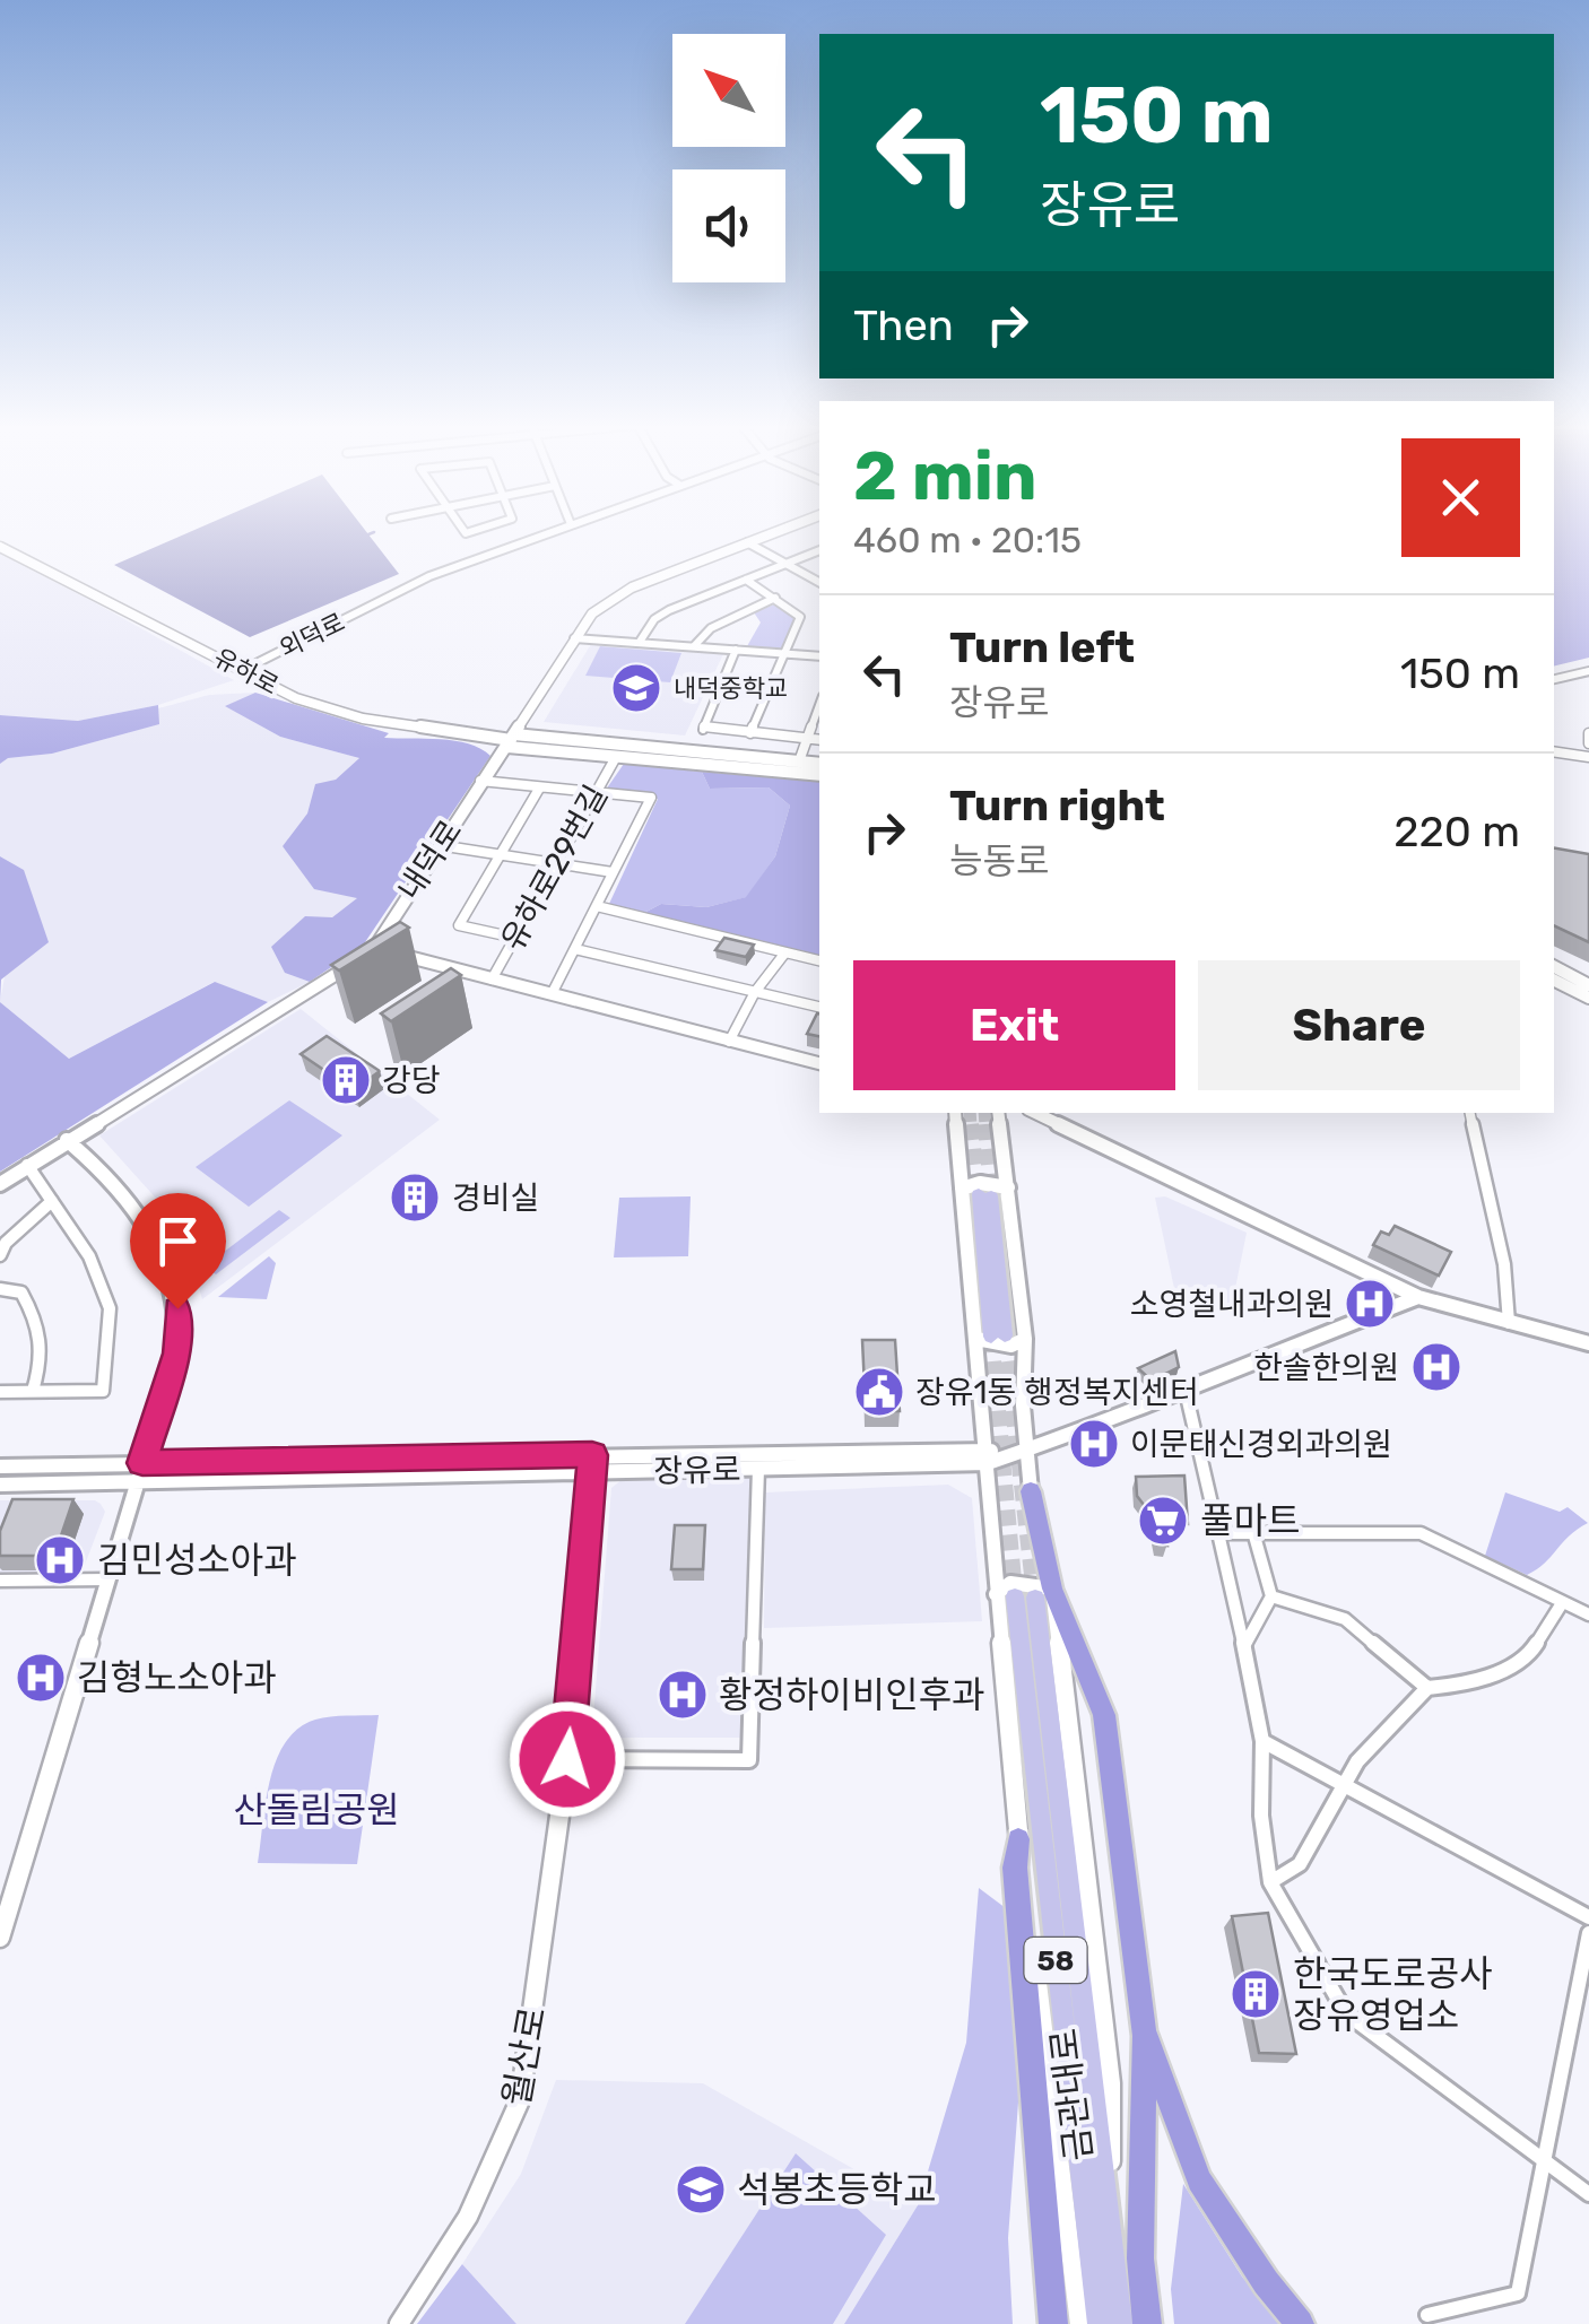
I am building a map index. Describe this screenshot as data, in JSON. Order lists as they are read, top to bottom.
{
  "streets": {
    "main road": ["58", "금관대로"],
    "street": [
      "외덕로",
      "유하로",
      "내덕로",
      "유하로29번길",
      "장유로",
      "월산로"
    ]
  },
  "crossings": [
    ["외덕로", "유하로"],
    ["유하로", "내덕로"],
    ["유하로", "유하로29번길"],
    ["장유로", "월산로"]
  ],
  "parks": ["산돌림공원"],
  "places": {
    "school or university": ["내덕중학교", "석봉초등학교"],
    "building": ["강당", "경비실", "한국도로공사 장유영업소"],
    "hospital": [
      "소영철내과의원",
      "한솔한의원",
      "이문태신경외과의원",
      "김민성소아과",
      "김형노소아과",
      "황정하이비인후과"
    ],
    "public building": ["장유1동 행정복지센터"],
    "supermarket": ["풀마트"]
  },
  "north": "top left",
  "page": {
    "turn": ["150 m", "장유로"],
    "then": "Then",
    "heading": ["2 min", "460 m · 20:15"],
    "list": [
      {
        "name": "Turn left",
        "note": "장유로",
        "value": "150 m"
      },
      {
        "name": "Turn right",
        "note": "능동로",
        "value": "220 m"
      }
    ],
    "buttons": ["Exit", "Share"]
  }
}
